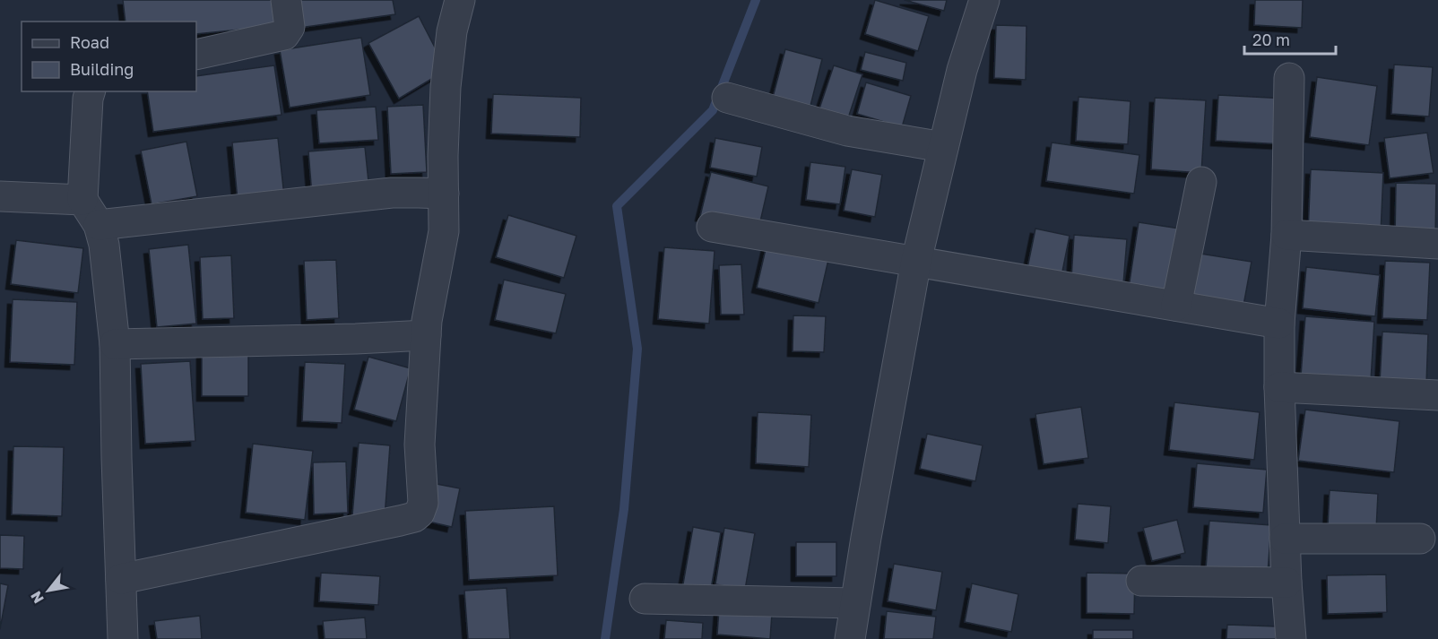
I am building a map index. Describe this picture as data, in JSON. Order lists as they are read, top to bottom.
{
  "legend": ["Road", "Building"],
  "scale_bar": "20 m",
  "north": "bottom left"
}
